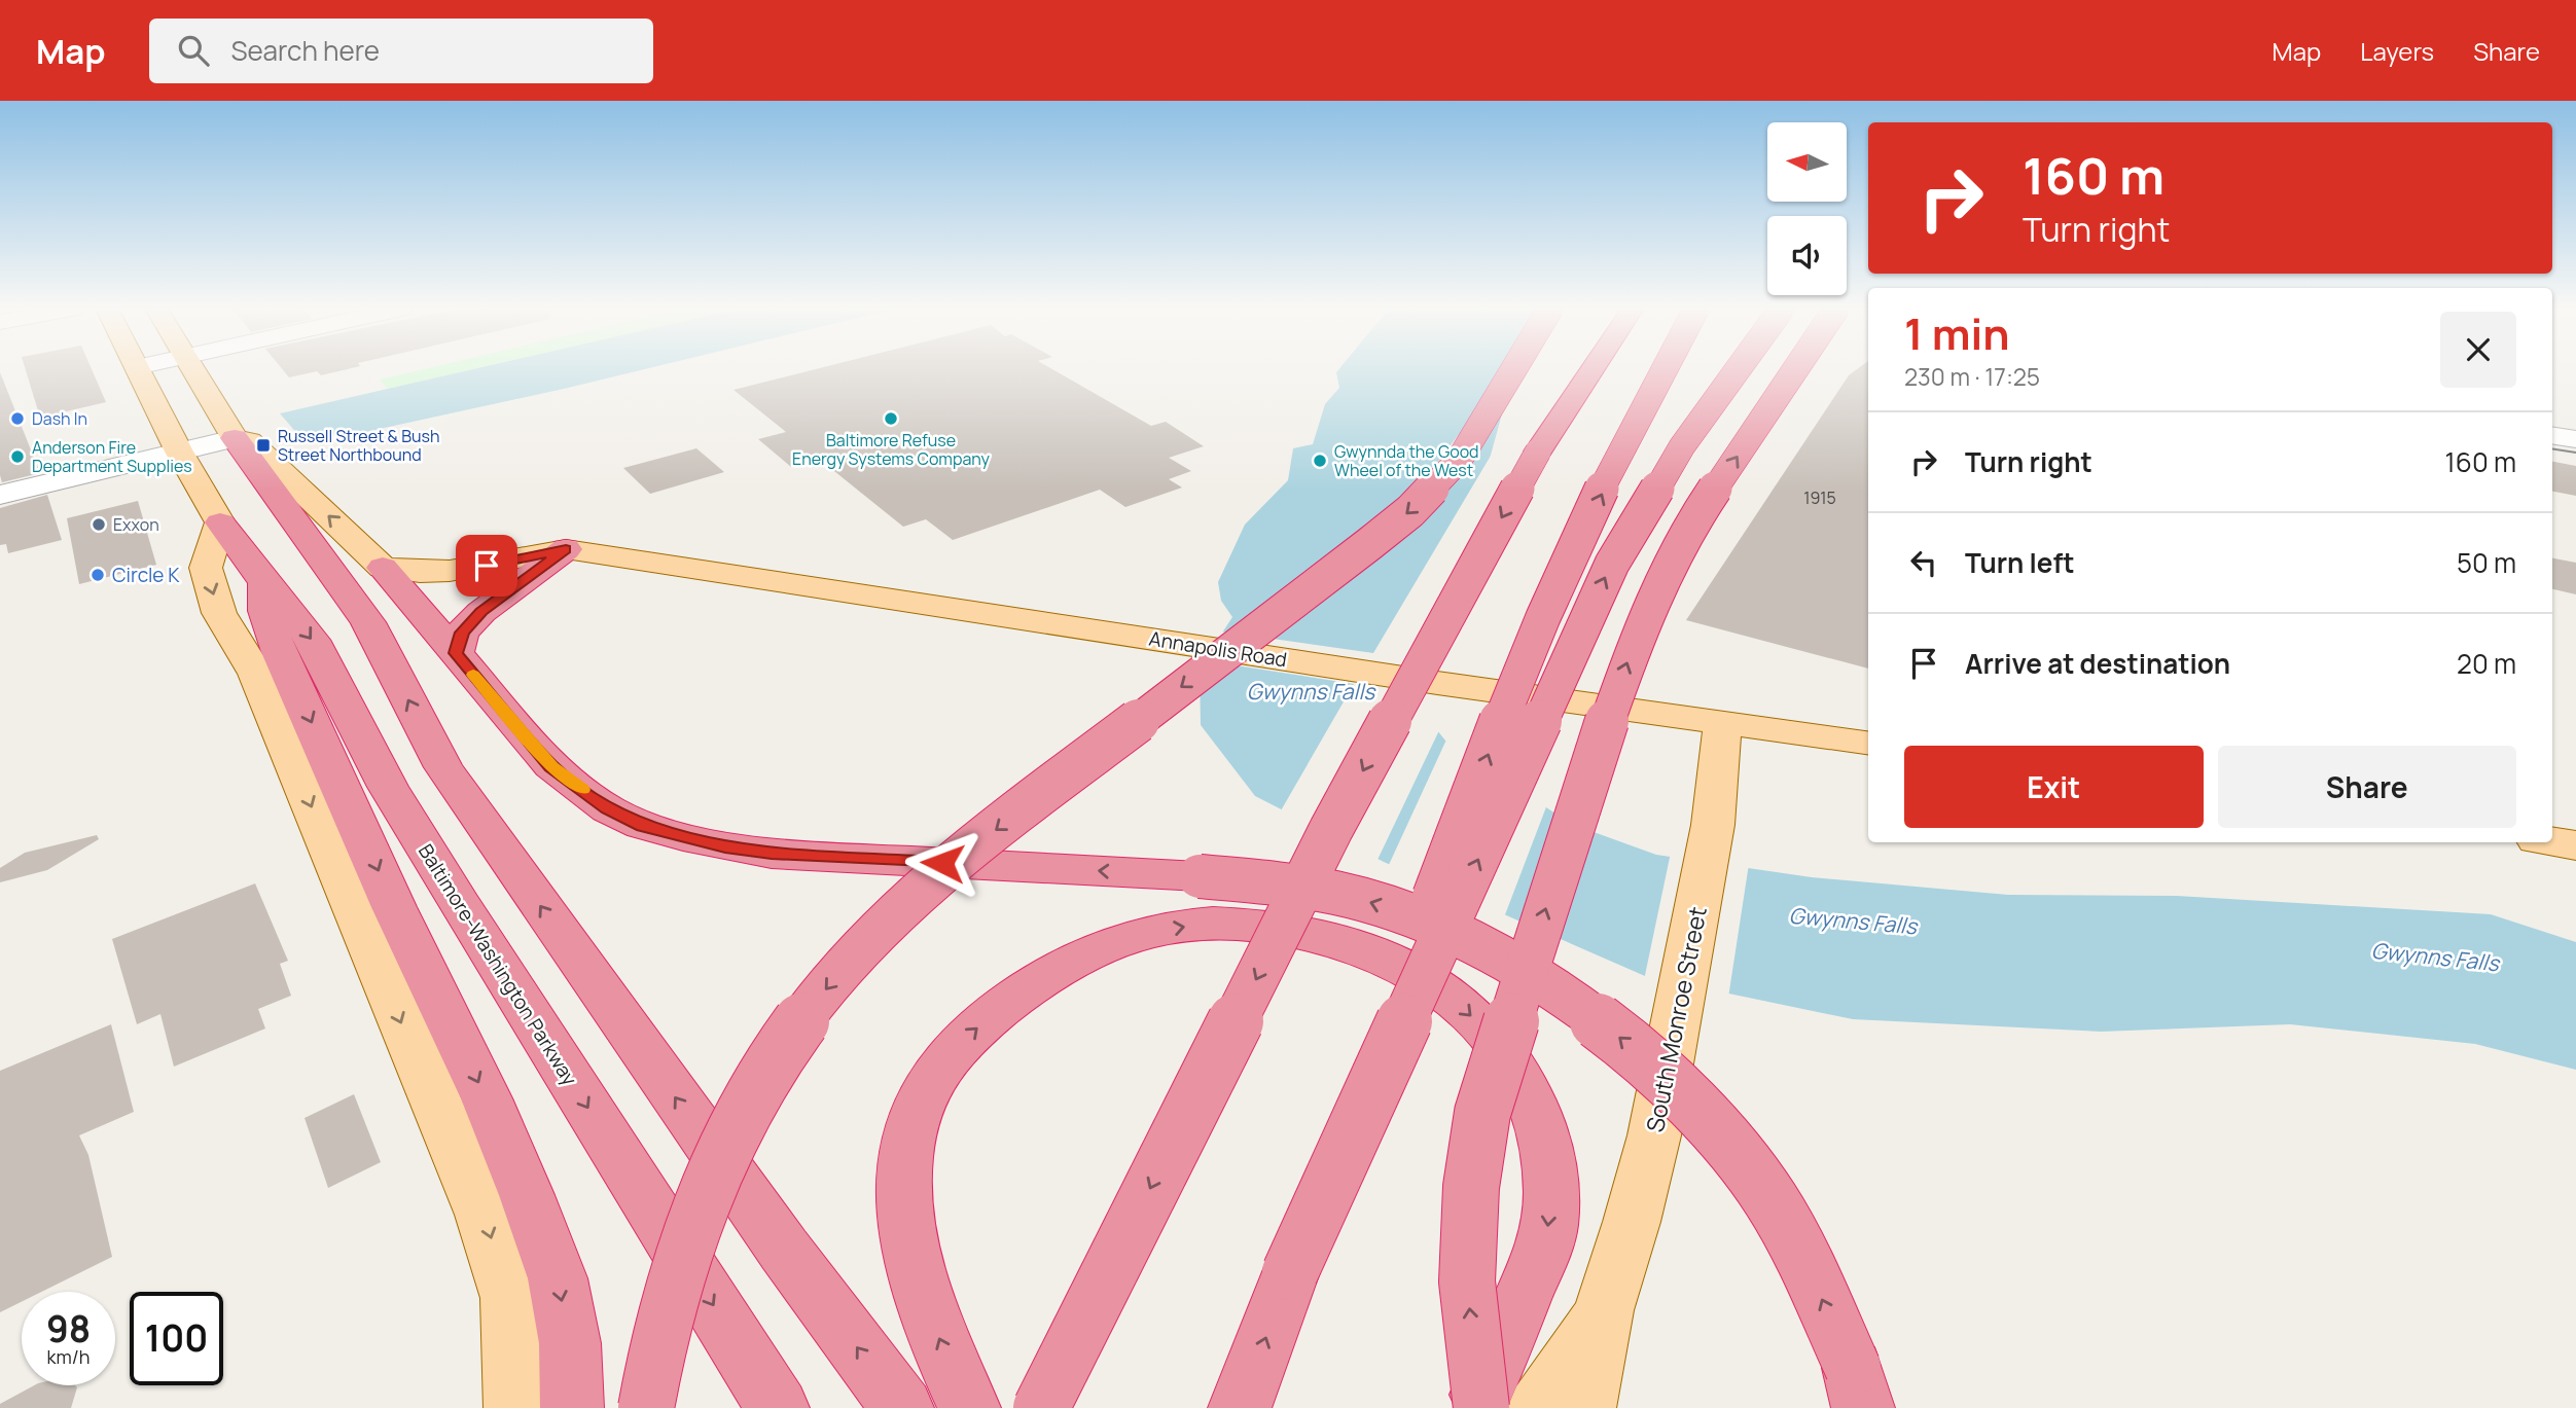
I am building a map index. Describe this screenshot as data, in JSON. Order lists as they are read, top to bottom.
{
  "streets": {
    "highway": ["Baltimore-Washington Parkway"],
    "main road": ["Annapolis Road", "South Monroe Street"]
  },
  "crossings": [
    ["Annapolis Road", "South Monroe Street"]
  ],
  "water": ["Gwynns Falls"],
  "places": {
    "other": [
      "Dash In",
      "Baltimore Refuse Energy Systems Company",
      "Anderson Fire Department Supplies",
      "Gwynnda the Good Wheel of the West",
      "Exxon",
      "Circle K"
    ],
    "transit": ["Russell Street & Bush Street Northbound"]
  },
  "house_numbers": ["1915"],
  "north": "left",
  "page": {
    "header": "Map",
    "search": "Search here",
    "nav": ["Map", "Layers", "Share"],
    "turn": ["160 m", "Turn right"],
    "heading": ["1 min", "230 m · 17:25"],
    "list": [
      {
        "name": "Turn right",
        "value": "160 m"
      },
      {
        "name": "Turn left",
        "value": "50 m"
      },
      {
        "name": "Arrive at destination",
        "value": "20 m"
      }
    ],
    "buttons": ["Exit", "Share"],
    "speed": "98 km/h",
    "limit": "100"
  }
}
